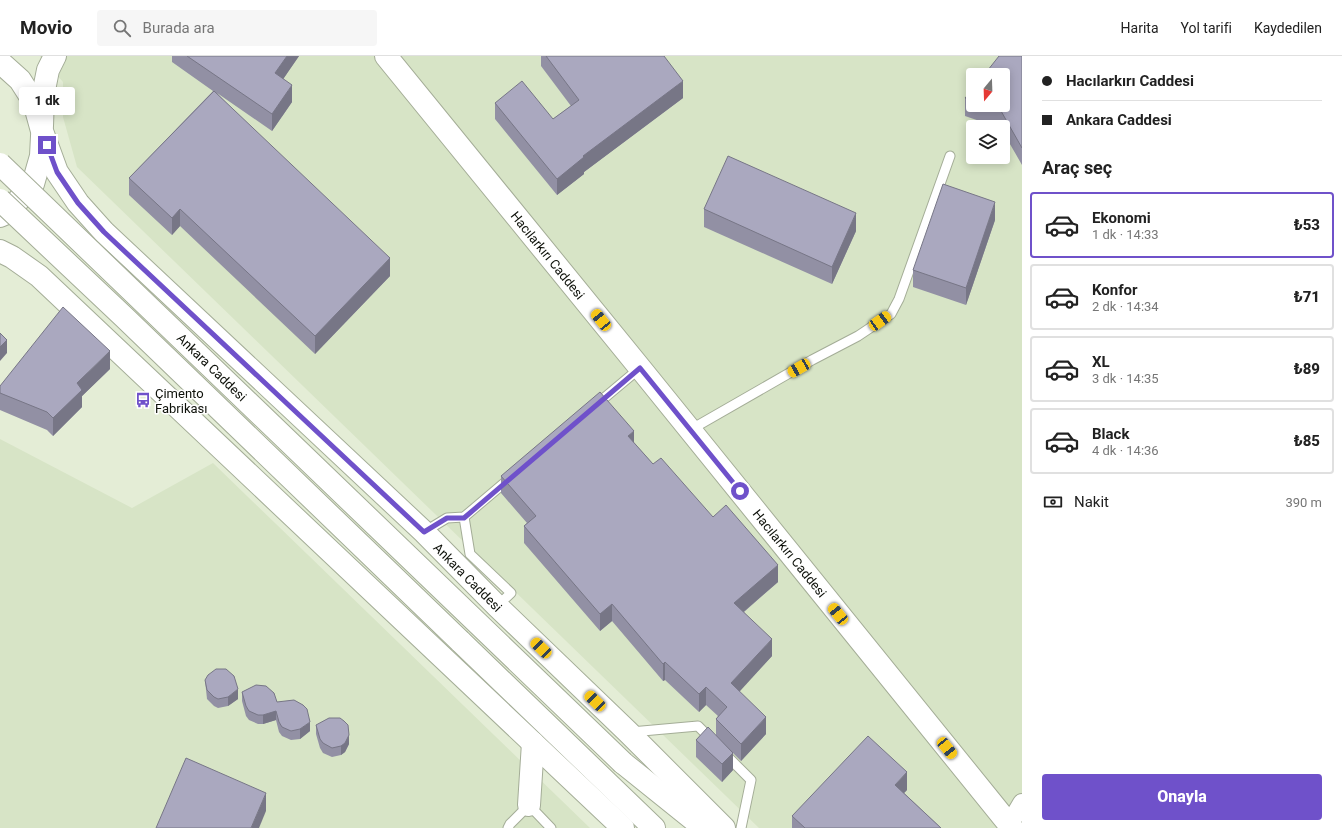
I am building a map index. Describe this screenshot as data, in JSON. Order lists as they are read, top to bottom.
{
  "streets": {
    "main road": ["Hacılarkırı Caddesi", "Ankara Caddesi"]
  },
  "places": {
    "bus stop": ["Çimento Fabrikası"]
  },
  "north": "bottom",
  "page": {
    "header": "Movio",
    "search": "Burada ara",
    "nav": ["Harita", "Yol tarifi", "Kaydedilen"],
    "banner": ["Hacılarkırı Caddesi", "Ankara Caddesi"],
    "bubble": "1 dk",
    "heading": "Araç seç",
    "list": [
      {
        "name": "Ekonomi",
        "note": "1 dk · 14:33",
        "value": "₺53"
      },
      {
        "name": "Konfor",
        "note": "2 dk · 14:34",
        "value": "₺71"
      },
      {
        "name": "XL",
        "note": "3 dk · 14:35",
        "value": "₺89"
      },
      {
        "name": "Black",
        "note": "4 dk · 14:36",
        "value": "₺85"
      }
    ],
    "pay": ["Nakit", "390 m"],
    "buttons": "Onayla"
  }
}
